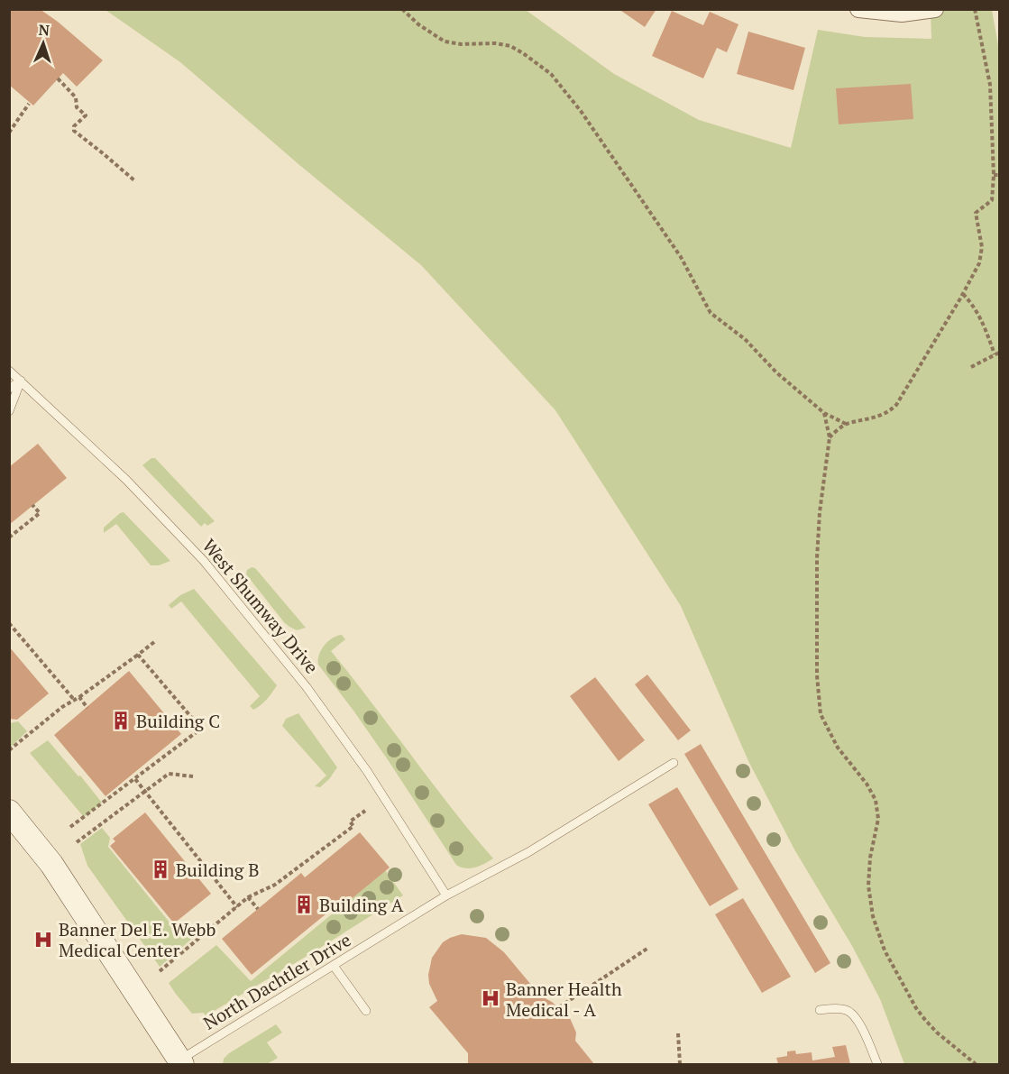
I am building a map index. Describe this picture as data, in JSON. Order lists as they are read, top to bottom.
{
  "streets": {
    "lane": ["West Shumway Drive", "North Dachtler Drive"]
  },
  "crossings": [
    ["West Shumway Drive", "North Dachtler Drive"]
  ],
  "places": {
    "building": ["Building C", "Building B", "Building A"],
    "hospital": ["Banner Del E. Webb Medical Center", "Banner Health Medical - A"]
  },
  "north": "top"
}
